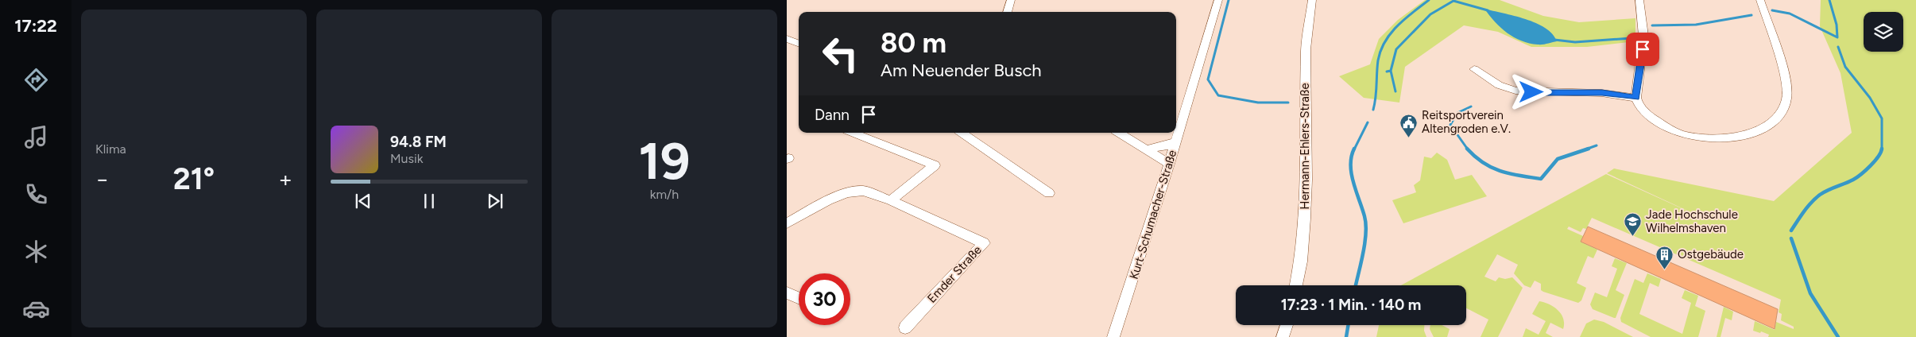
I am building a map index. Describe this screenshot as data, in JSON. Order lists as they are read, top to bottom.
{
  "streets": {
    "street": ["Hermann-Ehlers-Straße", "Kurt-Schumacher-Straße", "Emder Straße"]
  },
  "places": {
    "public building": ["Reitsportverein Altengroden e.V."],
    "school or university": ["Jade Hochschule Wilhelmshaven"],
    "building": ["Ostgebäude"]
  },
  "page": {
    "tabs": "17:22",
    "tile": [
      "Klima",
      ["19", "km/h"]
    ],
    "turn": ["80 m", "Am Neuender Busch"],
    "then": "Dann",
    "song": ["94.8 FM", "Musik"],
    "heat": ["−", "21°", "+"],
    "limit": "30",
    "trip": "17:23 · 1 Min. · 140 m"
  }
}
